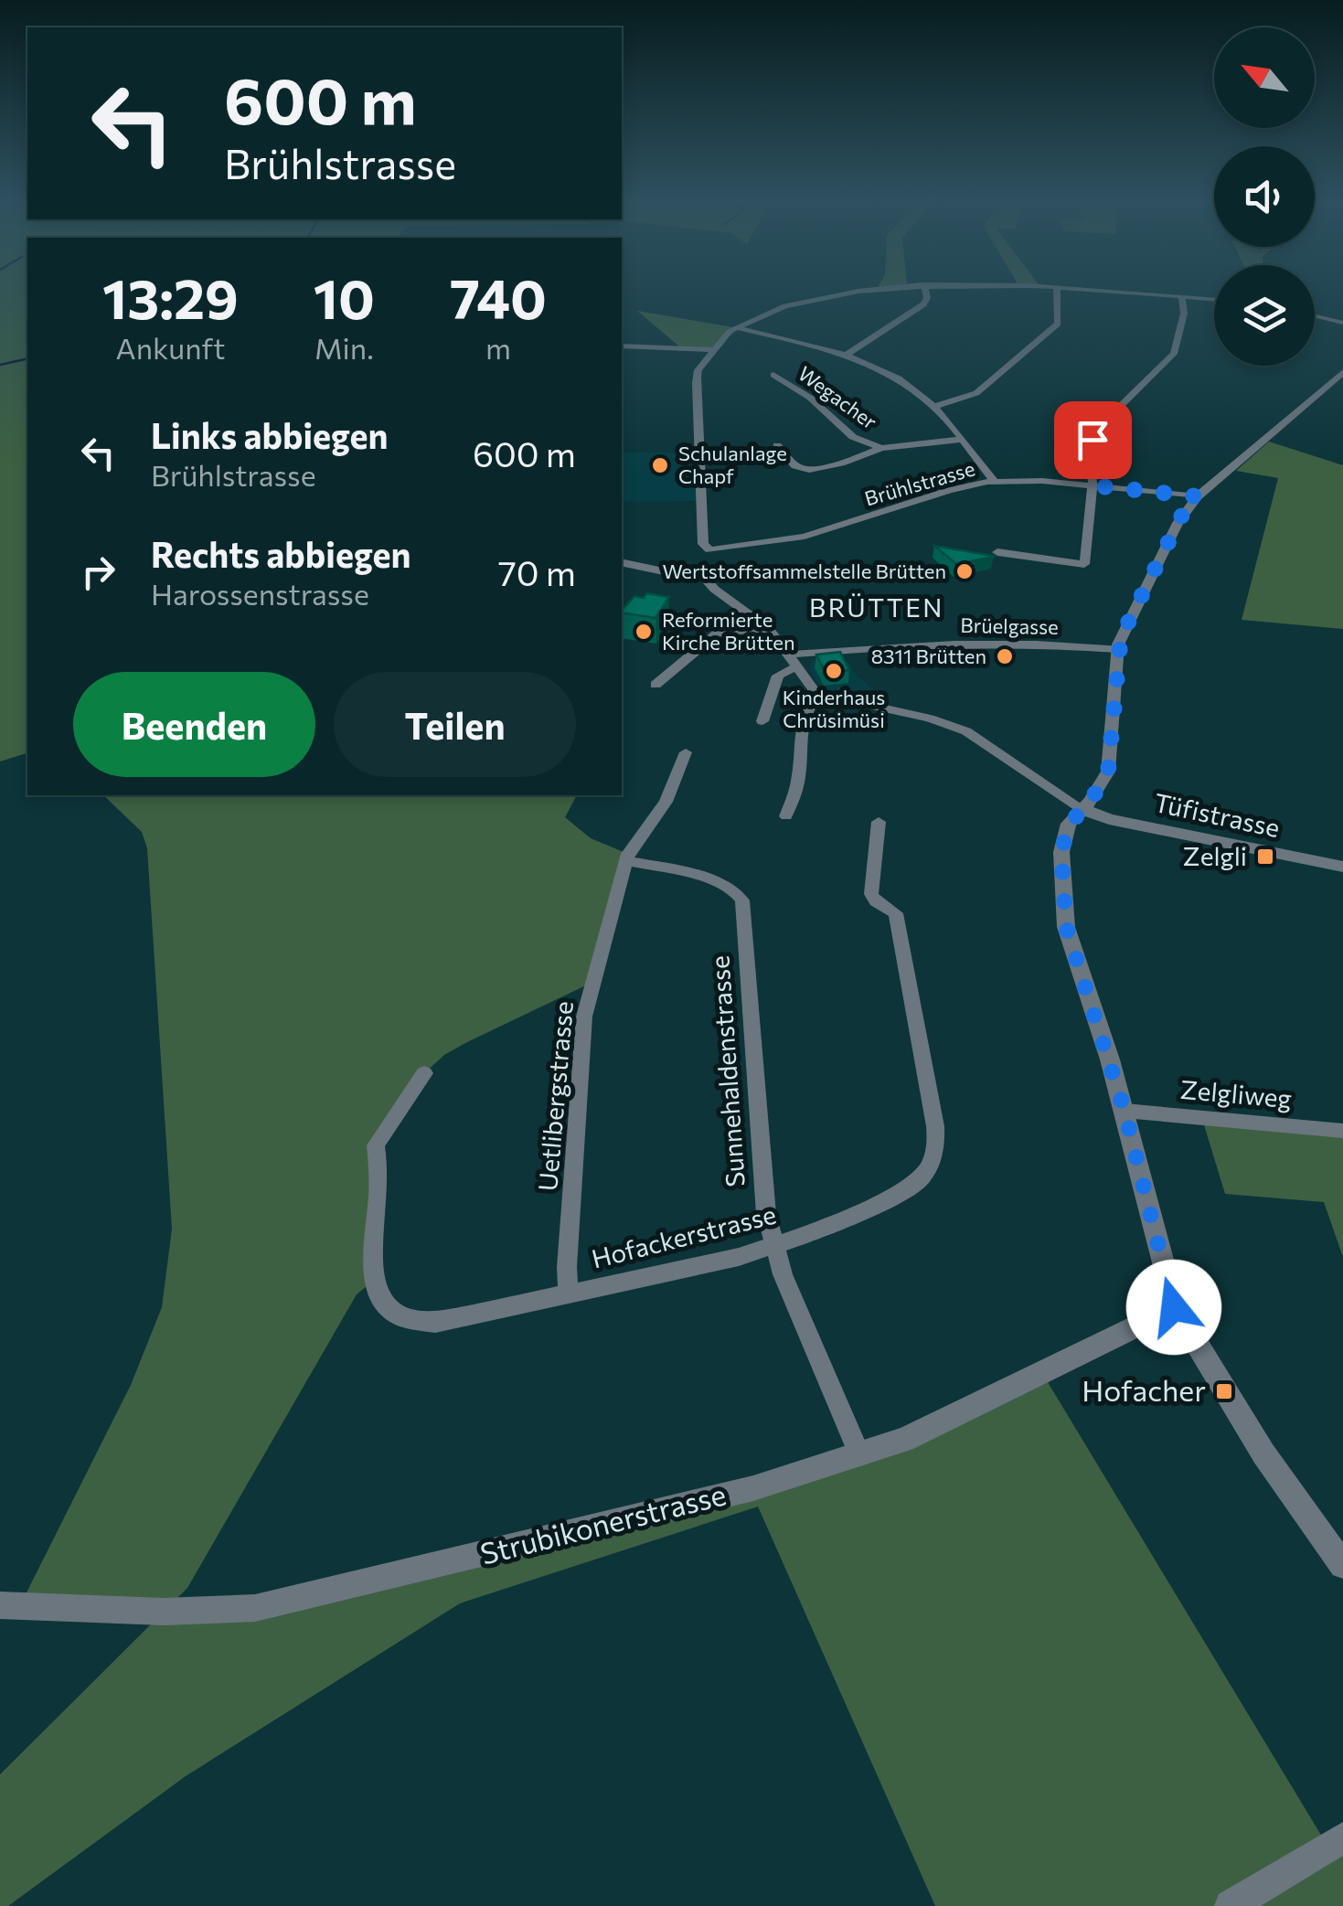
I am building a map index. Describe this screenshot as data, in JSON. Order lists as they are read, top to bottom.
{
  "streets": {
    "street": [
      "Wegacher",
      "Brühlstrasse",
      "Brüelgasse",
      "Tüfistrasse",
      "Sunnehaldenstrasse",
      "Zelgliweg",
      "Uetlibergstrasse",
      "Hofackerstrasse",
      "Strubikonerstrasse"
    ]
  },
  "crossings": [
    ["Sunnehaldenstrasse", "Uetlibergstrasse"],
    ["Sunnehaldenstrasse", "Hofackerstrasse"],
    ["Sunnehaldenstrasse", "Strubikonerstrasse"],
    ["Uetlibergstrasse", "Hofackerstrasse"]
  ],
  "districts": ["BRÜTTEN"],
  "places": {
    "other": [
      "Schulanlage Chapf",
      "Wertstoffsammelstelle Brütten",
      "Reformierte Kirche Brütten",
      "8311 Brütten",
      "Kinderhaus Chrüsimüsi"
    ],
    "transit": ["Zelgli", "Hofacher"]
  },
  "north": "top left",
  "page": {
    "turn": ["600 m", "Brühlstrasse"],
    "eta": [
      "13:29",
      "Ankunft",
      "10",
      "Min.",
      "740",
      "m"
    ],
    "list": [
      {
        "name": "Links abbiegen",
        "note": "Brühlstrasse",
        "value": "600 m"
      },
      {
        "name": "Rechts abbiegen",
        "note": "Harossenstrasse",
        "value": "70 m"
      }
    ],
    "buttons": ["Beenden", "Teilen"]
  }
}
